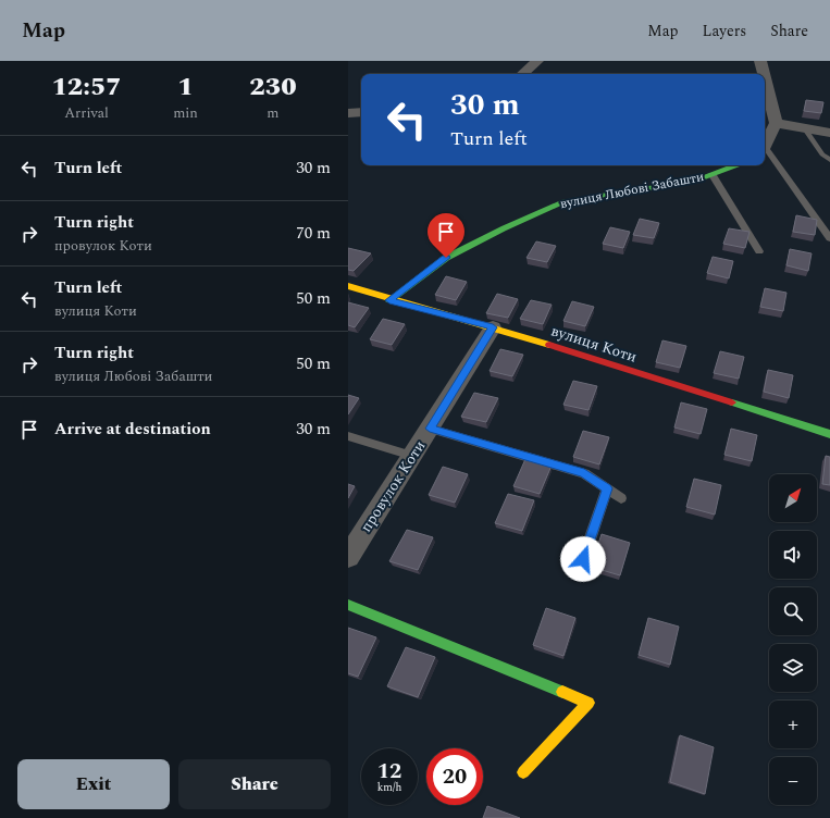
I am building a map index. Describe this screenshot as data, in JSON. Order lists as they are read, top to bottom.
{
  "streets": {
    "street": ["вулиця Любові Забашти", "вулиця Коти", "провулок Коти"]
  },
  "crossings": [
    ["вулиця Любові Забашти", "вулиця Коти"],
    ["вулиця Коти", "провулок Коти"]
  ],
  "north": "top right",
  "page": {
    "header": "Map",
    "nav": ["Map", "Layers", "Share"],
    "eta": [
      "12:57",
      "Arrival",
      "1",
      "min",
      "230",
      "m"
    ],
    "turn": ["30 m", "Turn left"],
    "list": [
      {
        "name": "Turn left",
        "value": "30 m"
      },
      {
        "name": "Turn right",
        "note": "провулок Коти",
        "value": "70 m"
      },
      {
        "name": "Turn left",
        "note": "вулиця Коти",
        "value": "50 m"
      },
      {
        "name": "Turn right",
        "note": "вулиця Любові Забашти",
        "value": "50 m"
      },
      {
        "name": "Arrive at destination",
        "value": "30 m"
      }
    ],
    "map_buttons": ["+", "−"],
    "speed": "12 km/h",
    "limit": "20",
    "buttons": ["Exit", "Share"]
  }
}
